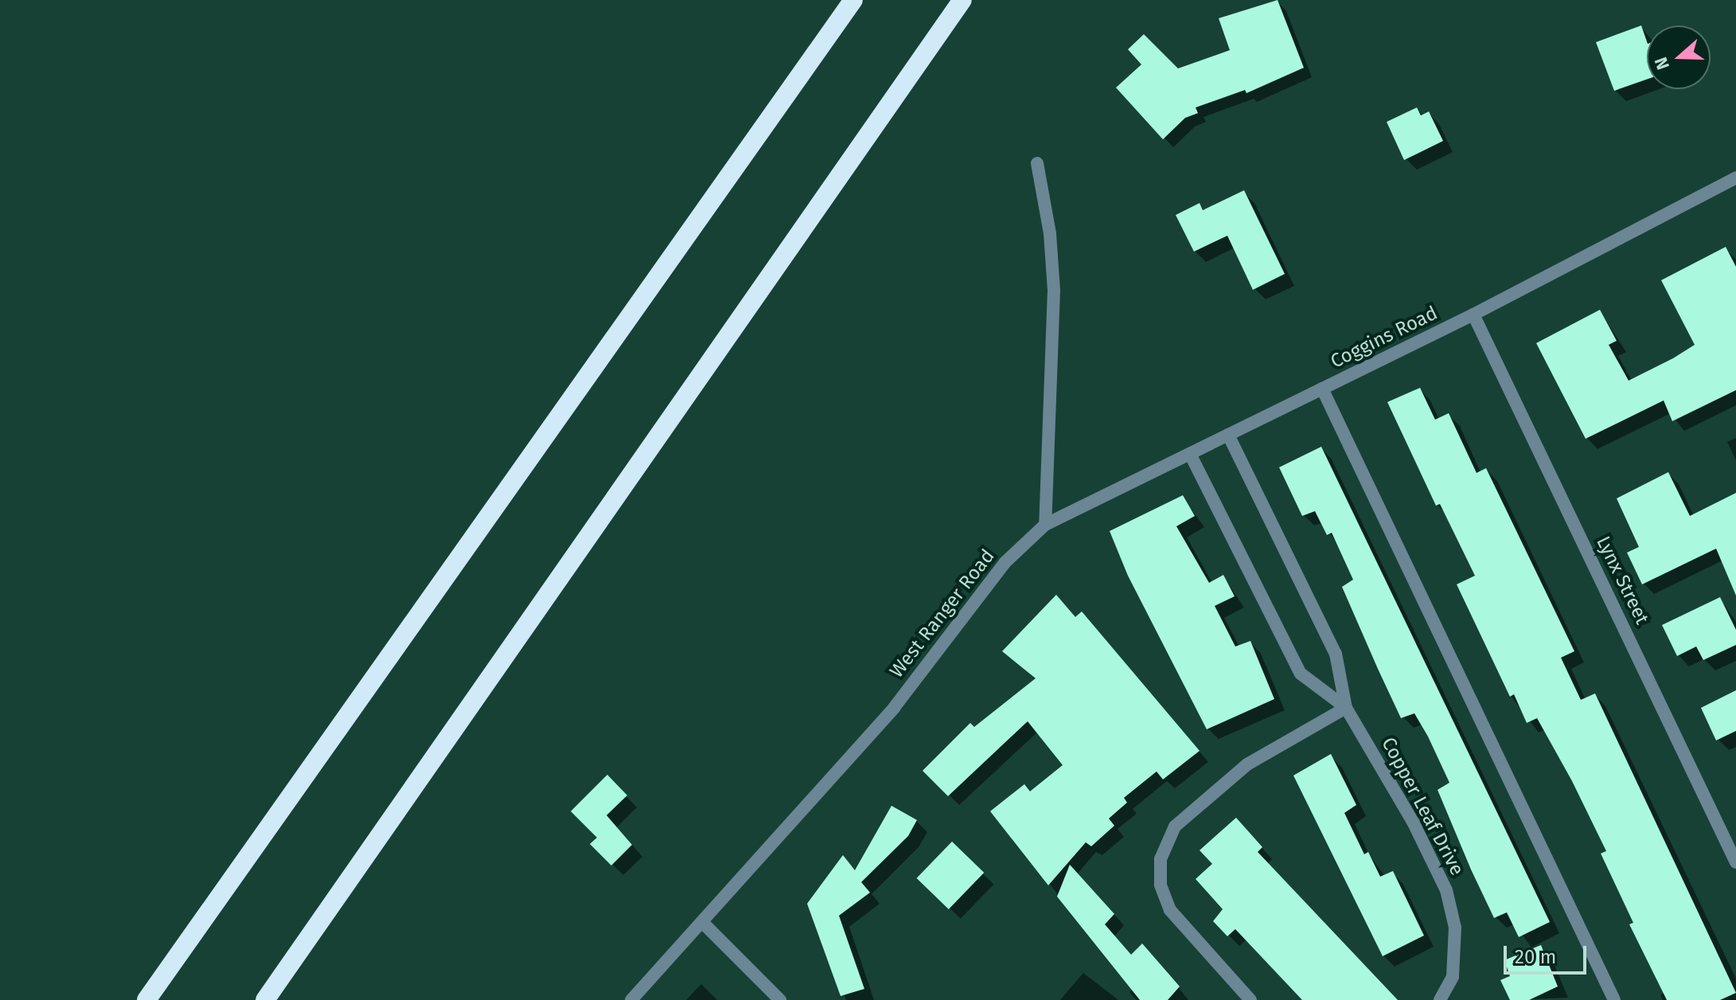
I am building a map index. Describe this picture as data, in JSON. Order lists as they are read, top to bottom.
{
  "streets": {
    "street": [
      "Coggins Road",
      "Lynx Street",
      "West Ranger Road",
      "Copper Leaf Drive"
    ]
  },
  "crossings": [
    ["Coggins Road", "Lynx Street"],
    ["Coggins Road", "West Ranger Road"],
    ["Coggins Road", "Copper Leaf Drive"]
  ],
  "scale_bar": "20 m",
  "north": "left"
}
